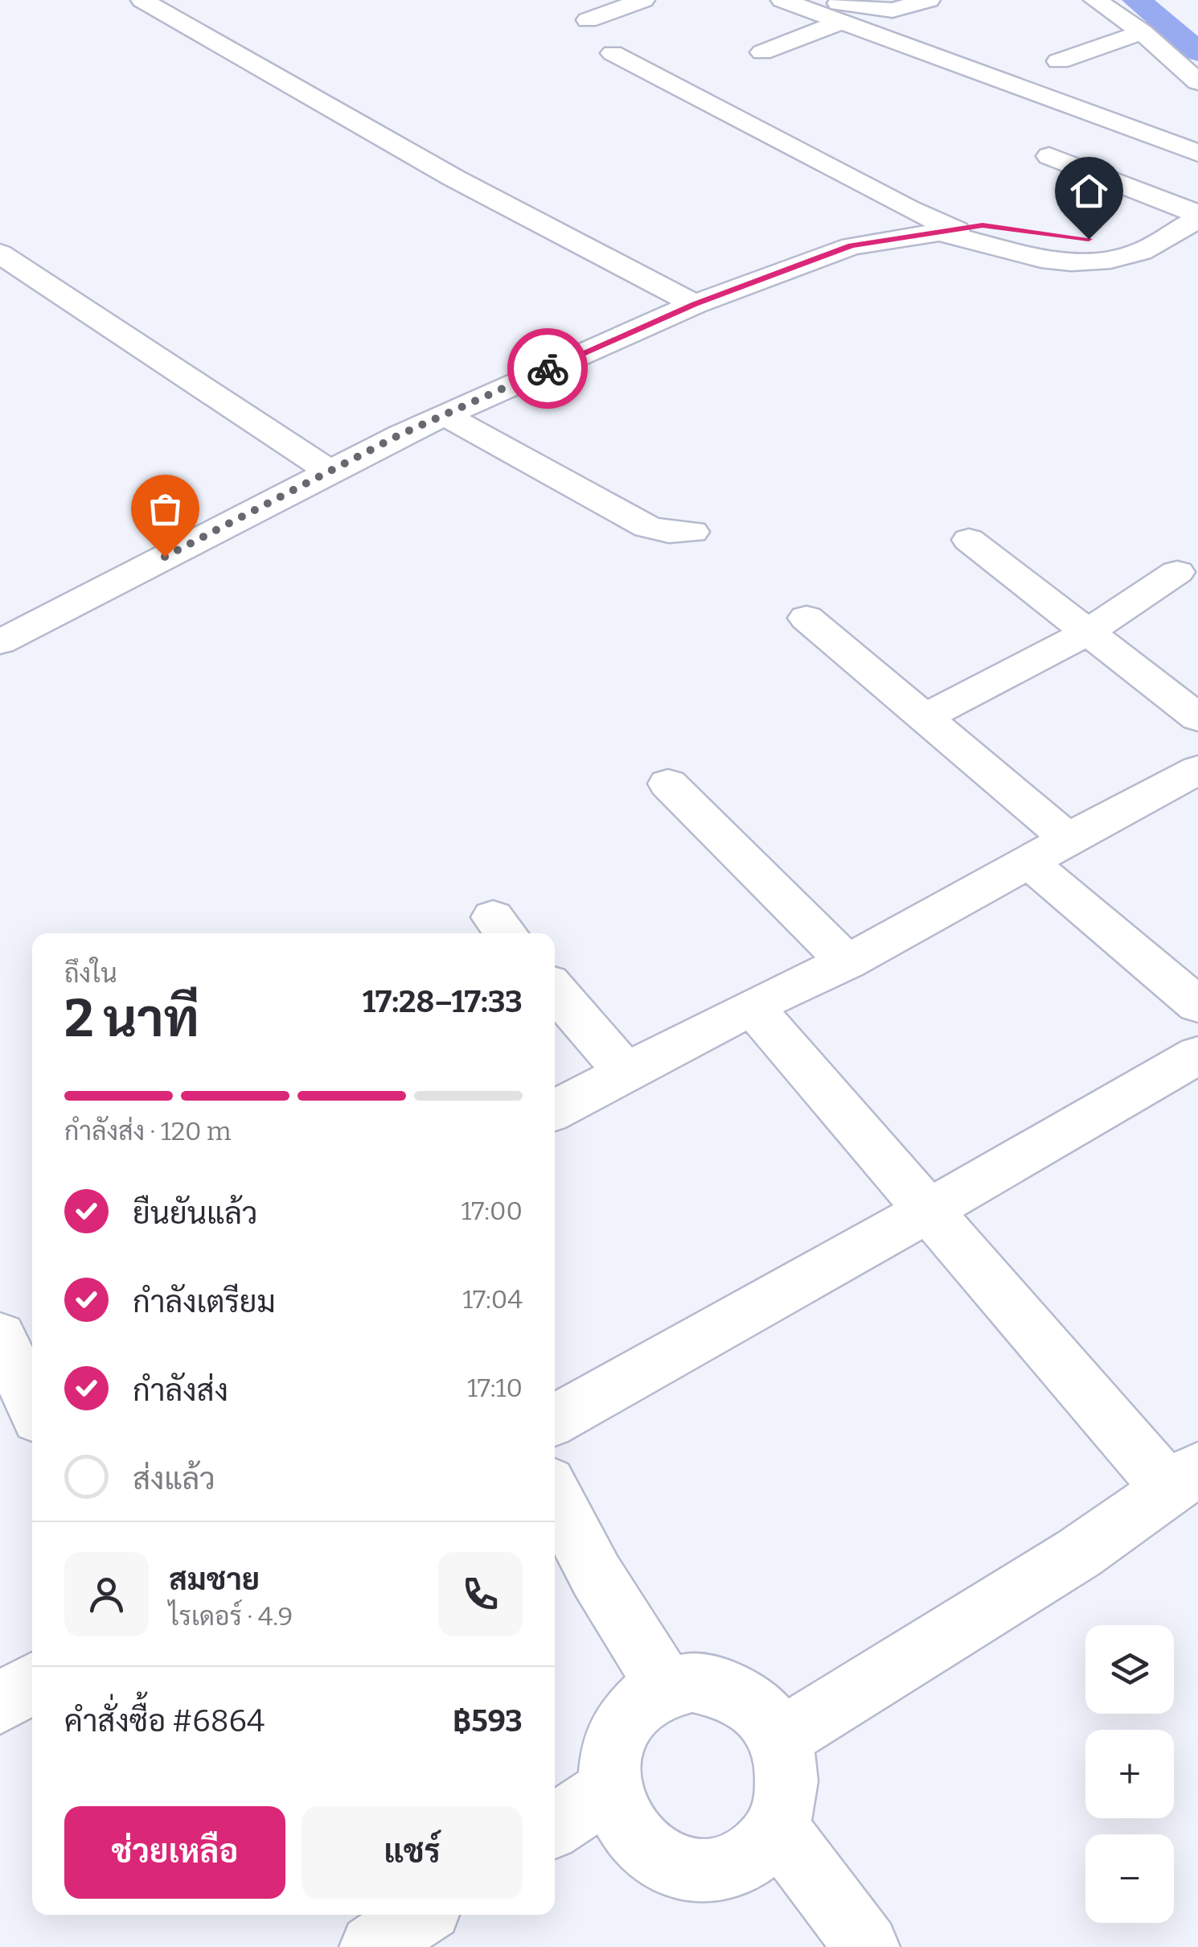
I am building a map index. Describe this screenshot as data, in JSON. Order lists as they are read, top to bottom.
{
  "page": {
    "heading": ["2 นาที", "ถึงใน", "17:28–17:33"],
    "panel": [
      "สมชาย",
      "ไรเดอร์ · 4.9",
      "คำสั่งซื้อ #6864",
      "฿593"
    ],
    "bar": "กำลังส่ง · 120 m",
    "list": [
      ["ยืนยันแล้ว", "17:00"],
      ["กำลังเตรียม", "17:04"],
      ["กำลังส่ง", "17:10"],
      "ส่งแล้ว"
    ],
    "map_buttons": ["+", "−"],
    "buttons": ["ช่วยเหลือ", "แชร์"]
  }
}
